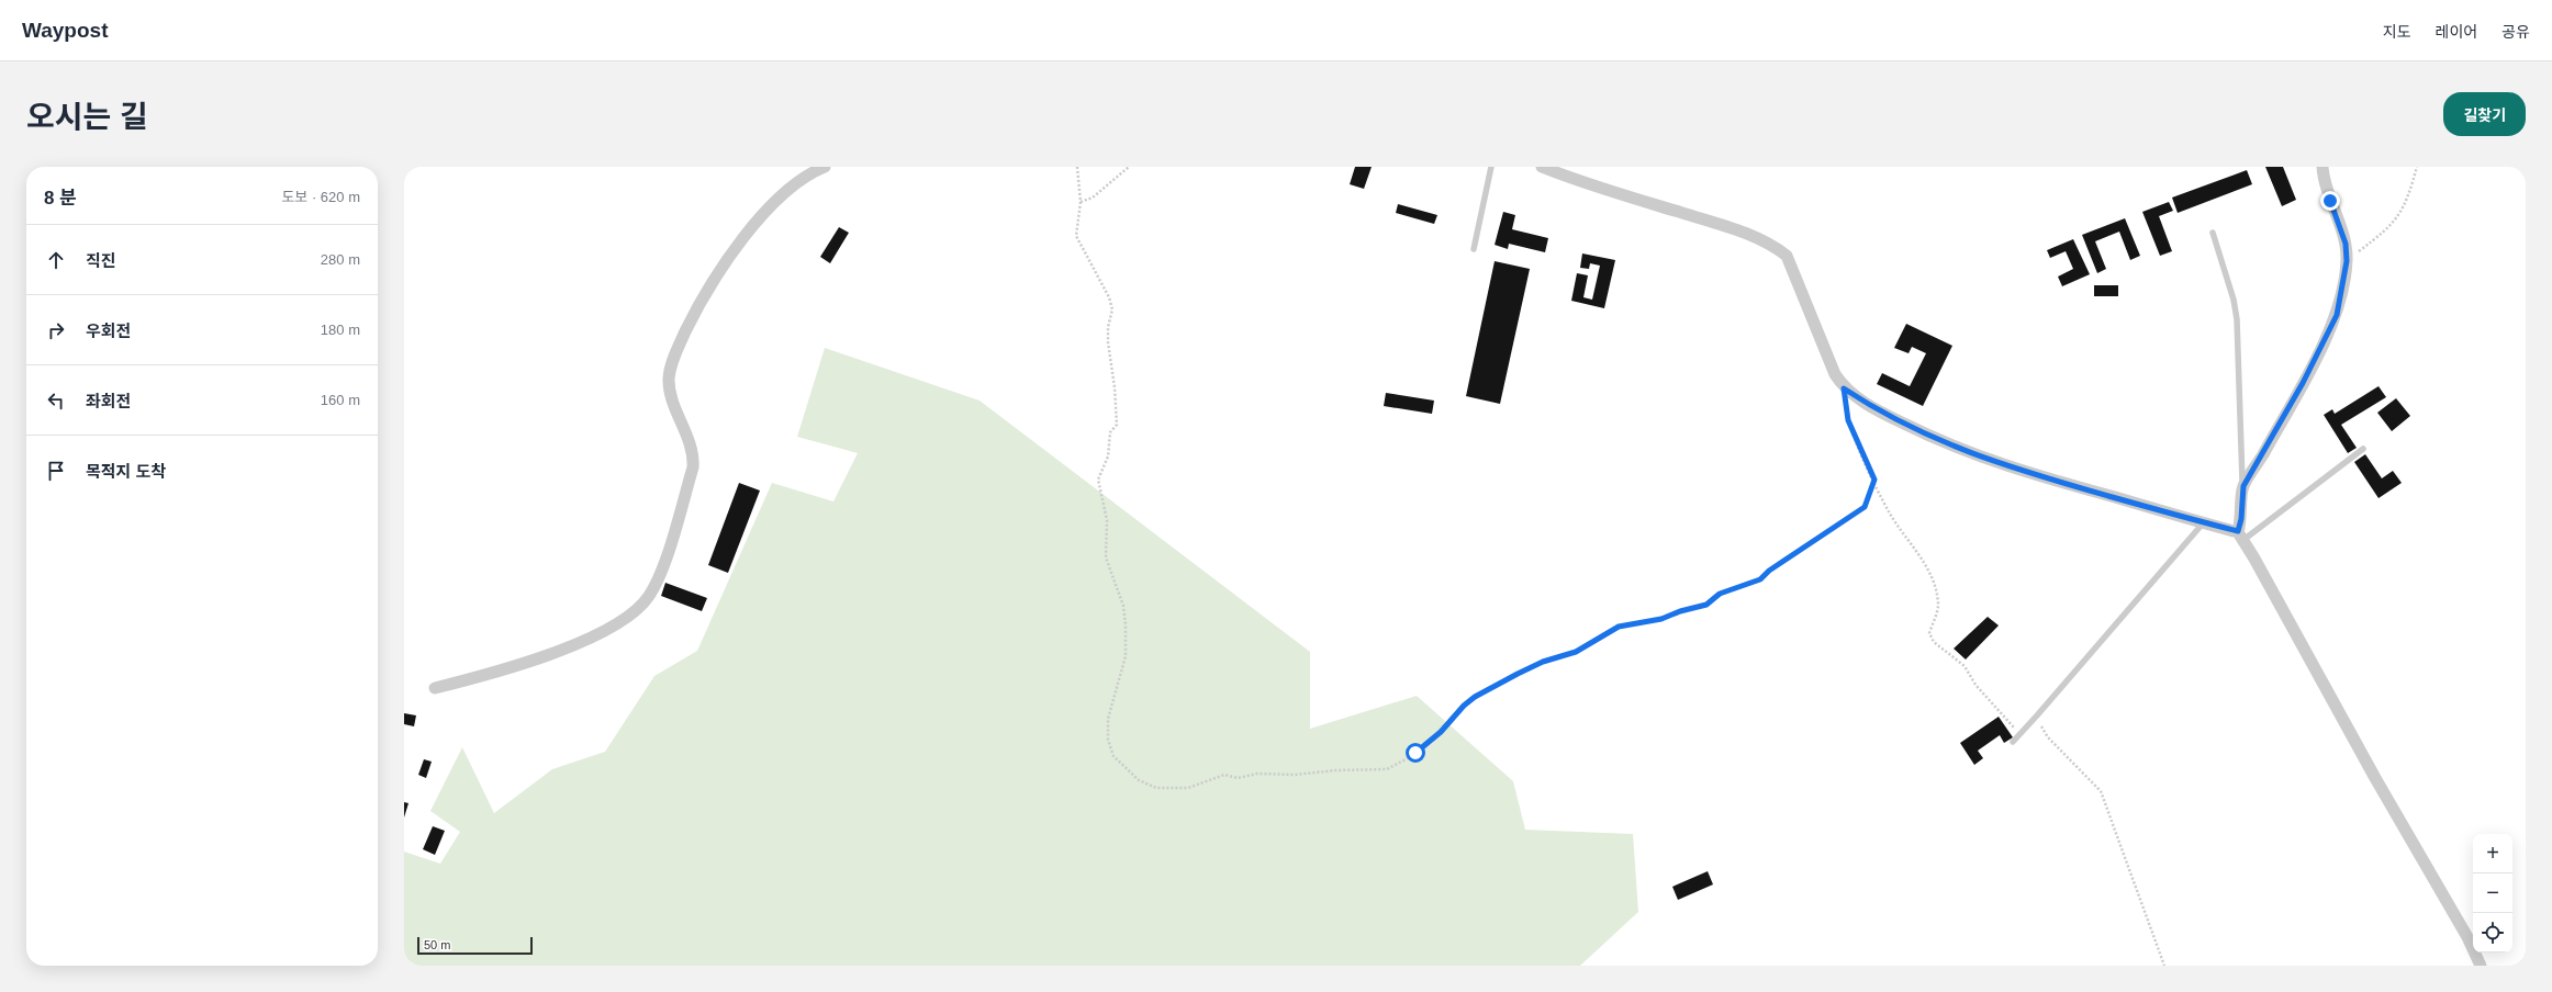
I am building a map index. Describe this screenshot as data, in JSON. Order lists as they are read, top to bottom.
{
  "scale_bar": "50 m",
  "page": {
    "header": "Waypost",
    "nav": ["지도", "레이어", "공유"],
    "title": "오시는 길",
    "buttons": "길찾기",
    "heading": ["8 분", "도보 · 620 m"],
    "list": [
      ["직진", "280 m"],
      ["우회전", "180 m"],
      ["좌회전", "160 m"],
      "목적지 도착"
    ],
    "map_buttons": ["+", "−"],
    "scale": "50 m"
  }
}
